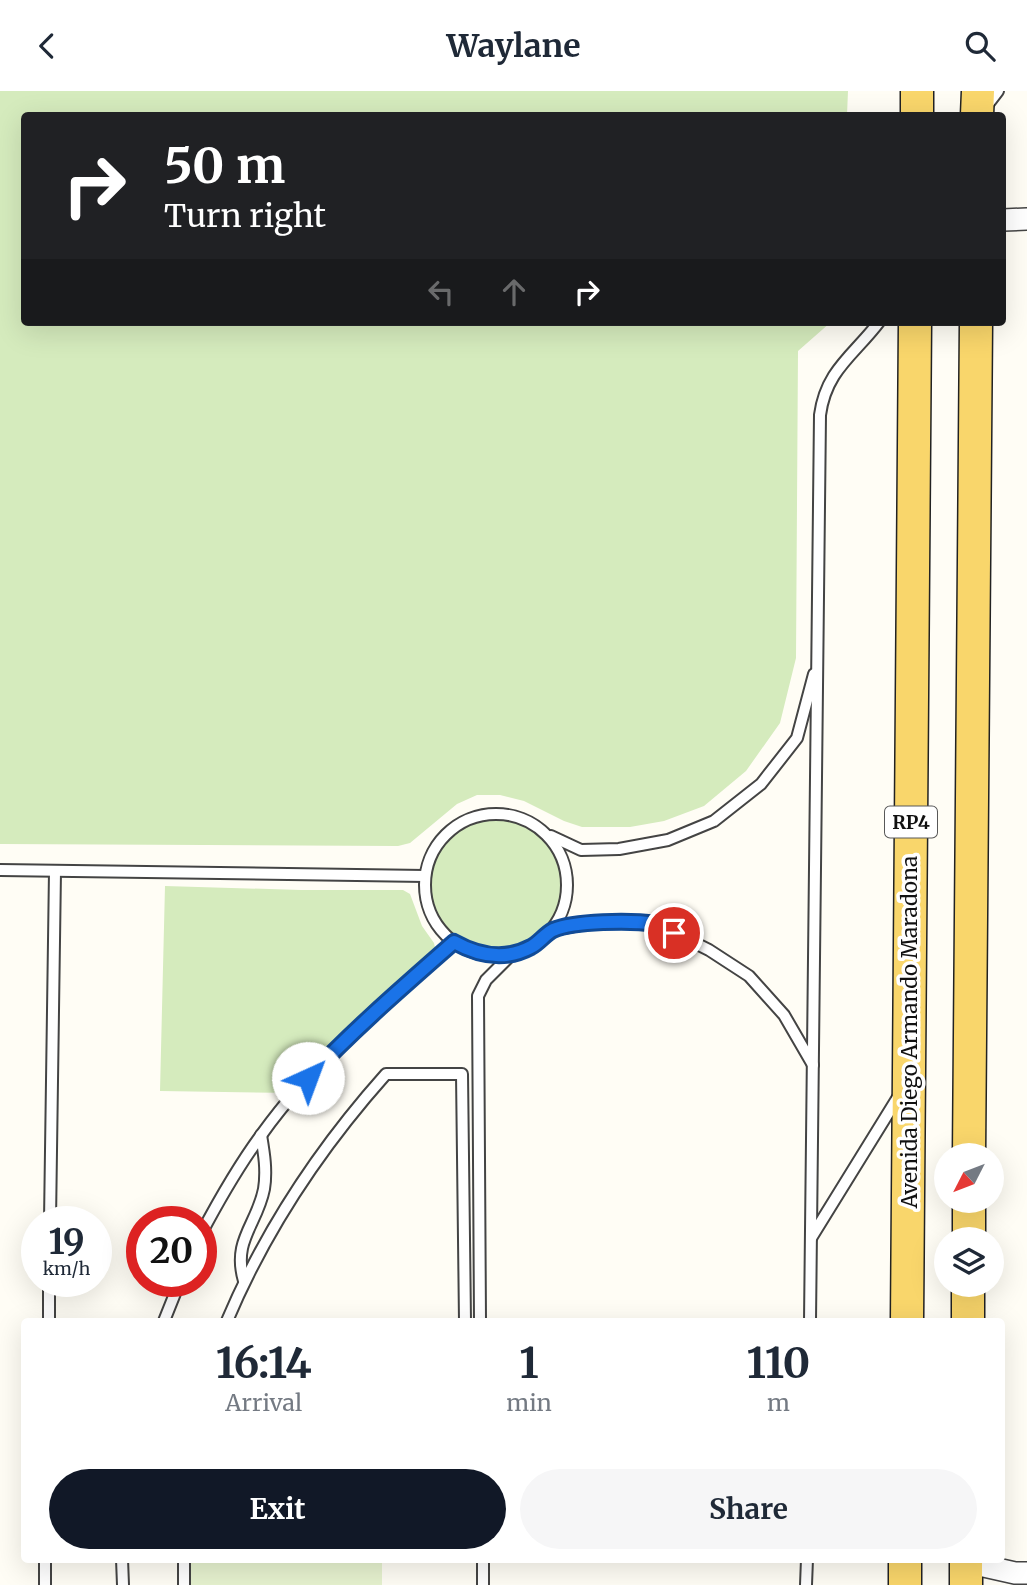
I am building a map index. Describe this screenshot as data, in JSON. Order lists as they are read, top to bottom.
{
  "streets": {
    "main road": ["RP4", "Avenida Diego Armando Maradona"]
  },
  "north": "bottom left",
  "page": {
    "header": "Waylane",
    "turn": ["50 m", "Turn right"],
    "speed": "19 km/h",
    "limit": "20",
    "eta": [
      "16:14",
      "Arrival",
      "1",
      "min",
      "110",
      "m"
    ],
    "buttons": ["Exit", "Share"]
  }
}
